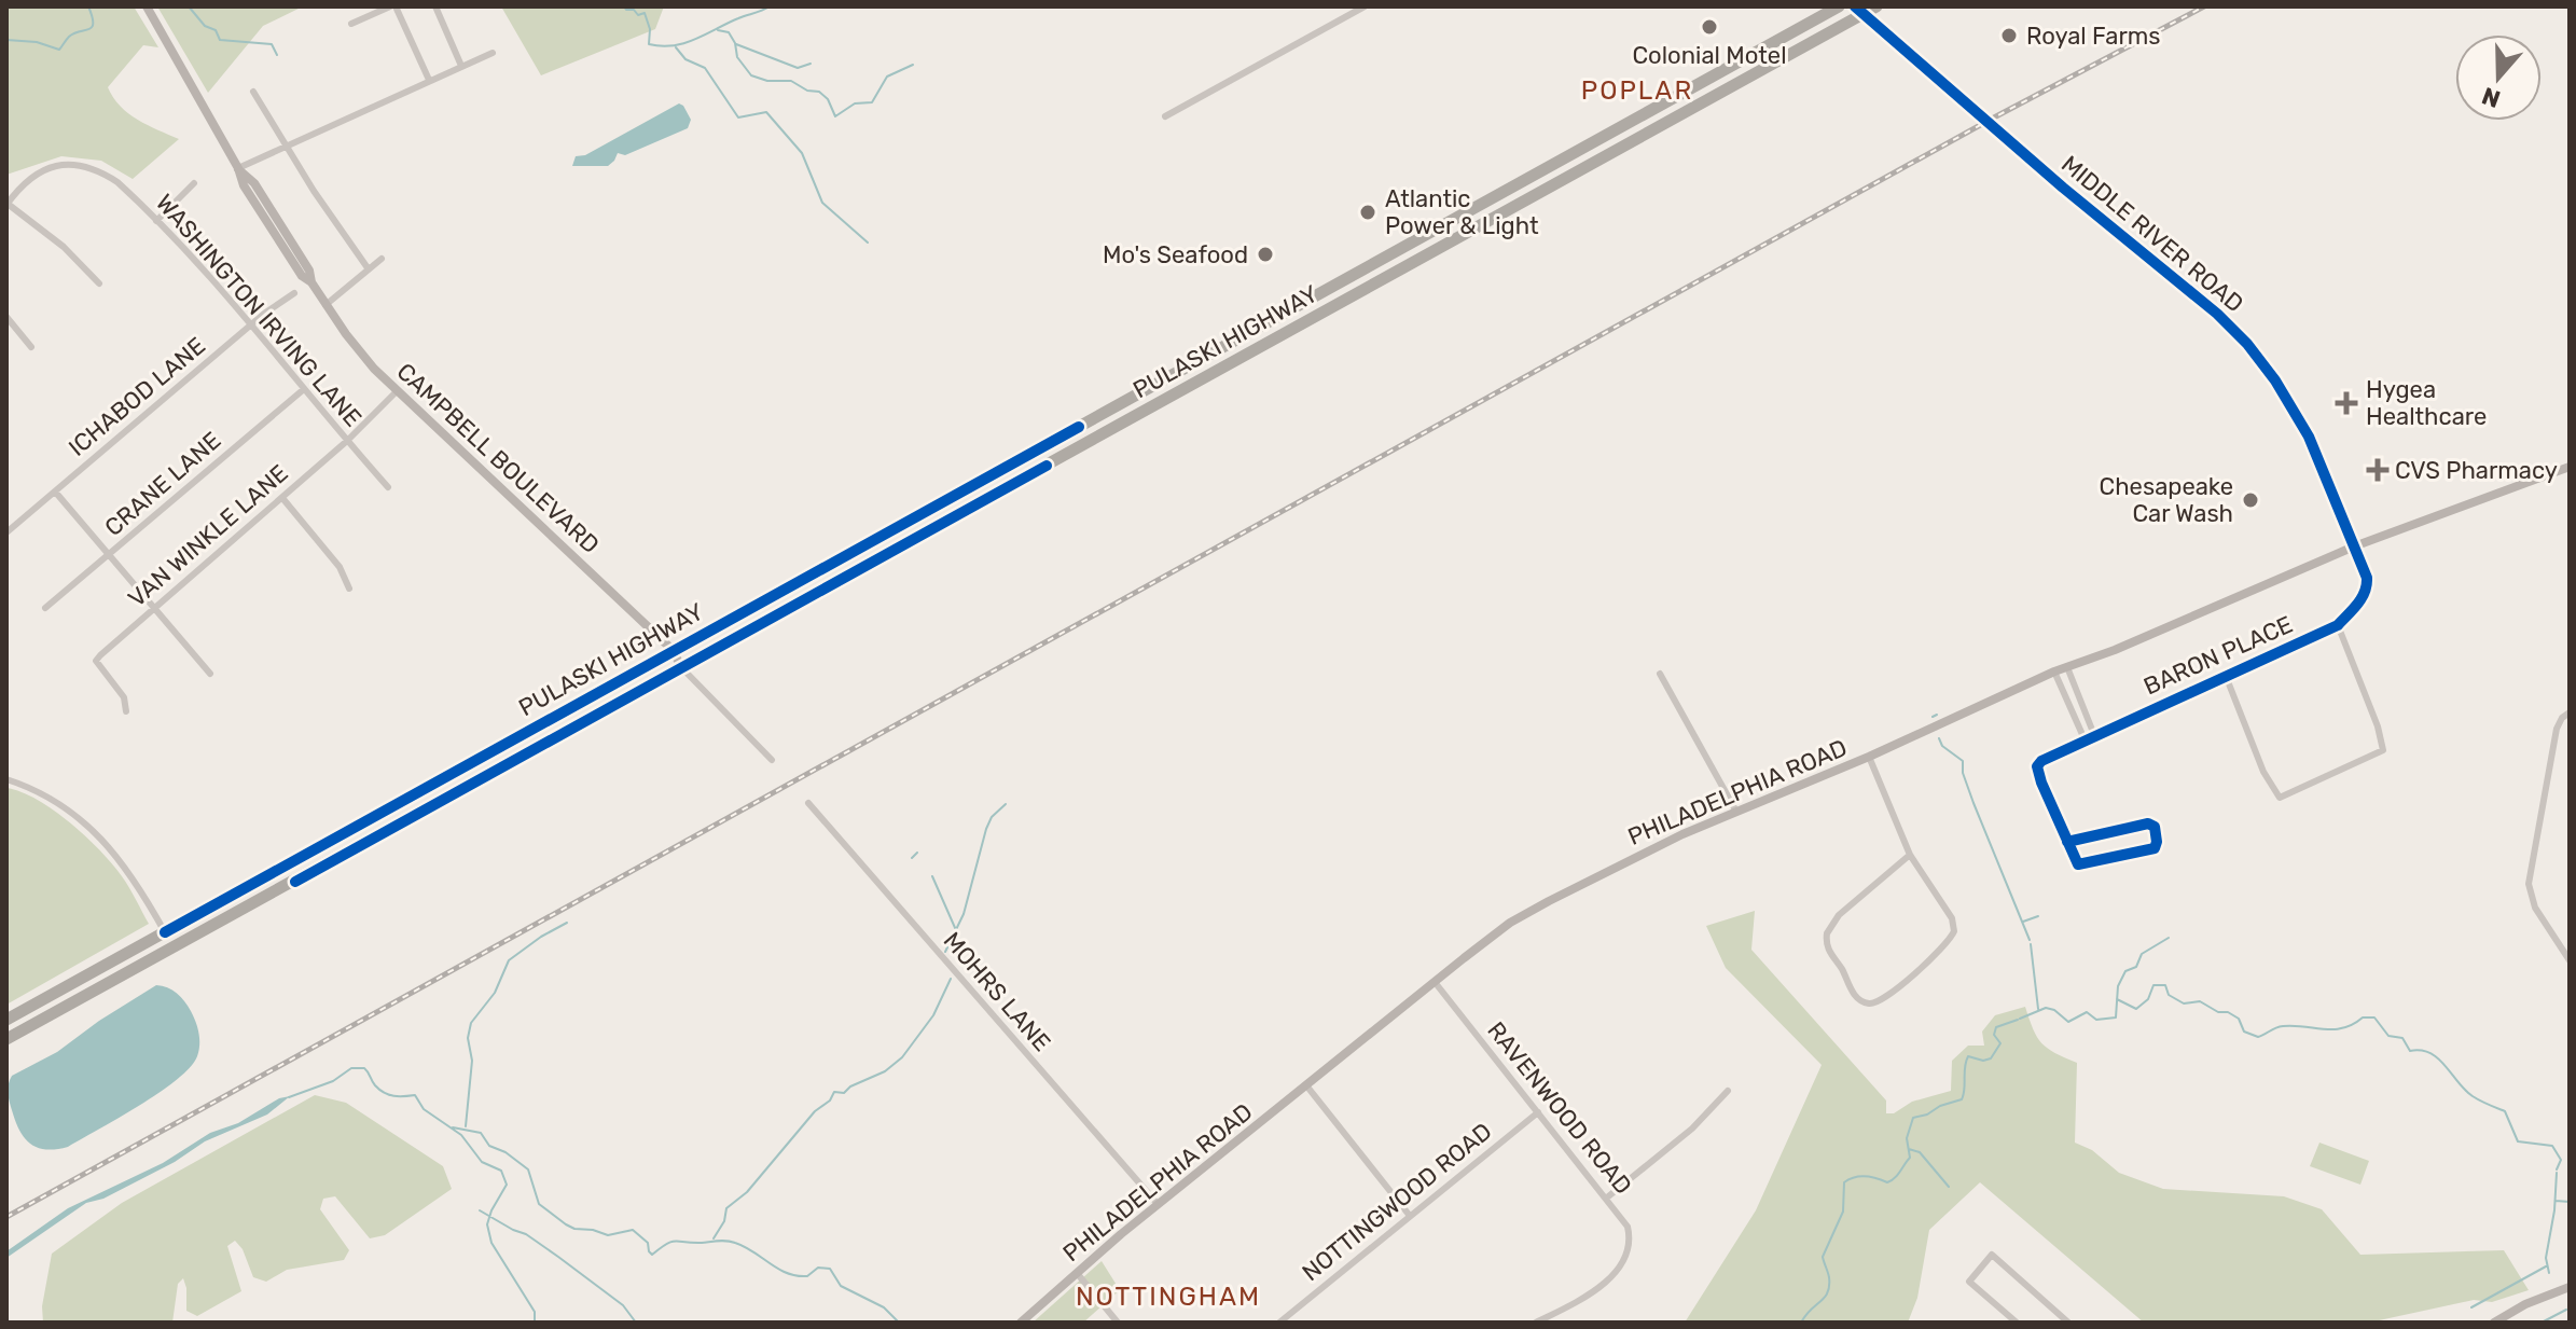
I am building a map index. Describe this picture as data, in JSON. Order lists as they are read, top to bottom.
{
  "streets": {
    "highway": ["PULASKI HIGHWAY"],
    "main road": ["MIDDLE RIVER ROAD", "CAMPBELL BOULEVARD", "PHILADELPHIA ROAD"],
    "street": [
      "WASHINGTON IRVING LANE",
      "ICHABOD LANE",
      "CRANE LANE",
      "VAN WINKLE LANE",
      "BARON PLACE",
      "MOHRS LANE",
      "RAVENWOOD ROAD",
      "NOTTINGWOOD ROAD"
    ]
  },
  "crossings": [
    ["MIDDLE RIVER ROAD", "PULASKI HIGHWAY"],
    ["MIDDLE RIVER ROAD", "BARON PLACE"],
    ["MIDDLE RIVER ROAD", "PHILADELPHIA ROAD"],
    ["WASHINGTON IRVING LANE", "ICHABOD LANE"],
    ["WASHINGTON IRVING LANE", "CRANE LANE"],
    ["WASHINGTON IRVING LANE", "VAN WINKLE LANE"],
    ["PULASKI HIGHWAY", "CAMPBELL BOULEVARD"],
    ["CAMPBELL BOULEVARD", "VAN WINKLE LANE"],
    ["BARON PLACE", "PHILADELPHIA ROAD"],
    ["PHILADELPHIA ROAD", "MOHRS LANE"],
    ["PHILADELPHIA ROAD", "RAVENWOOD ROAD"],
    ["RAVENWOOD ROAD", "NOTTINGWOOD ROAD"]
  ],
  "districts": ["POPLAR", "NOTTINGHAM"],
  "places": {
    "other": [
      "Colonial Motel",
      "Royal Farms",
      "Atlantic Power & Light",
      "Mo's Seafood",
      "Chesapeake Car Wash"
    ],
    "health": ["Hygea Healthcare", "CVS Pharmacy"]
  },
  "north": "bottom"
}
